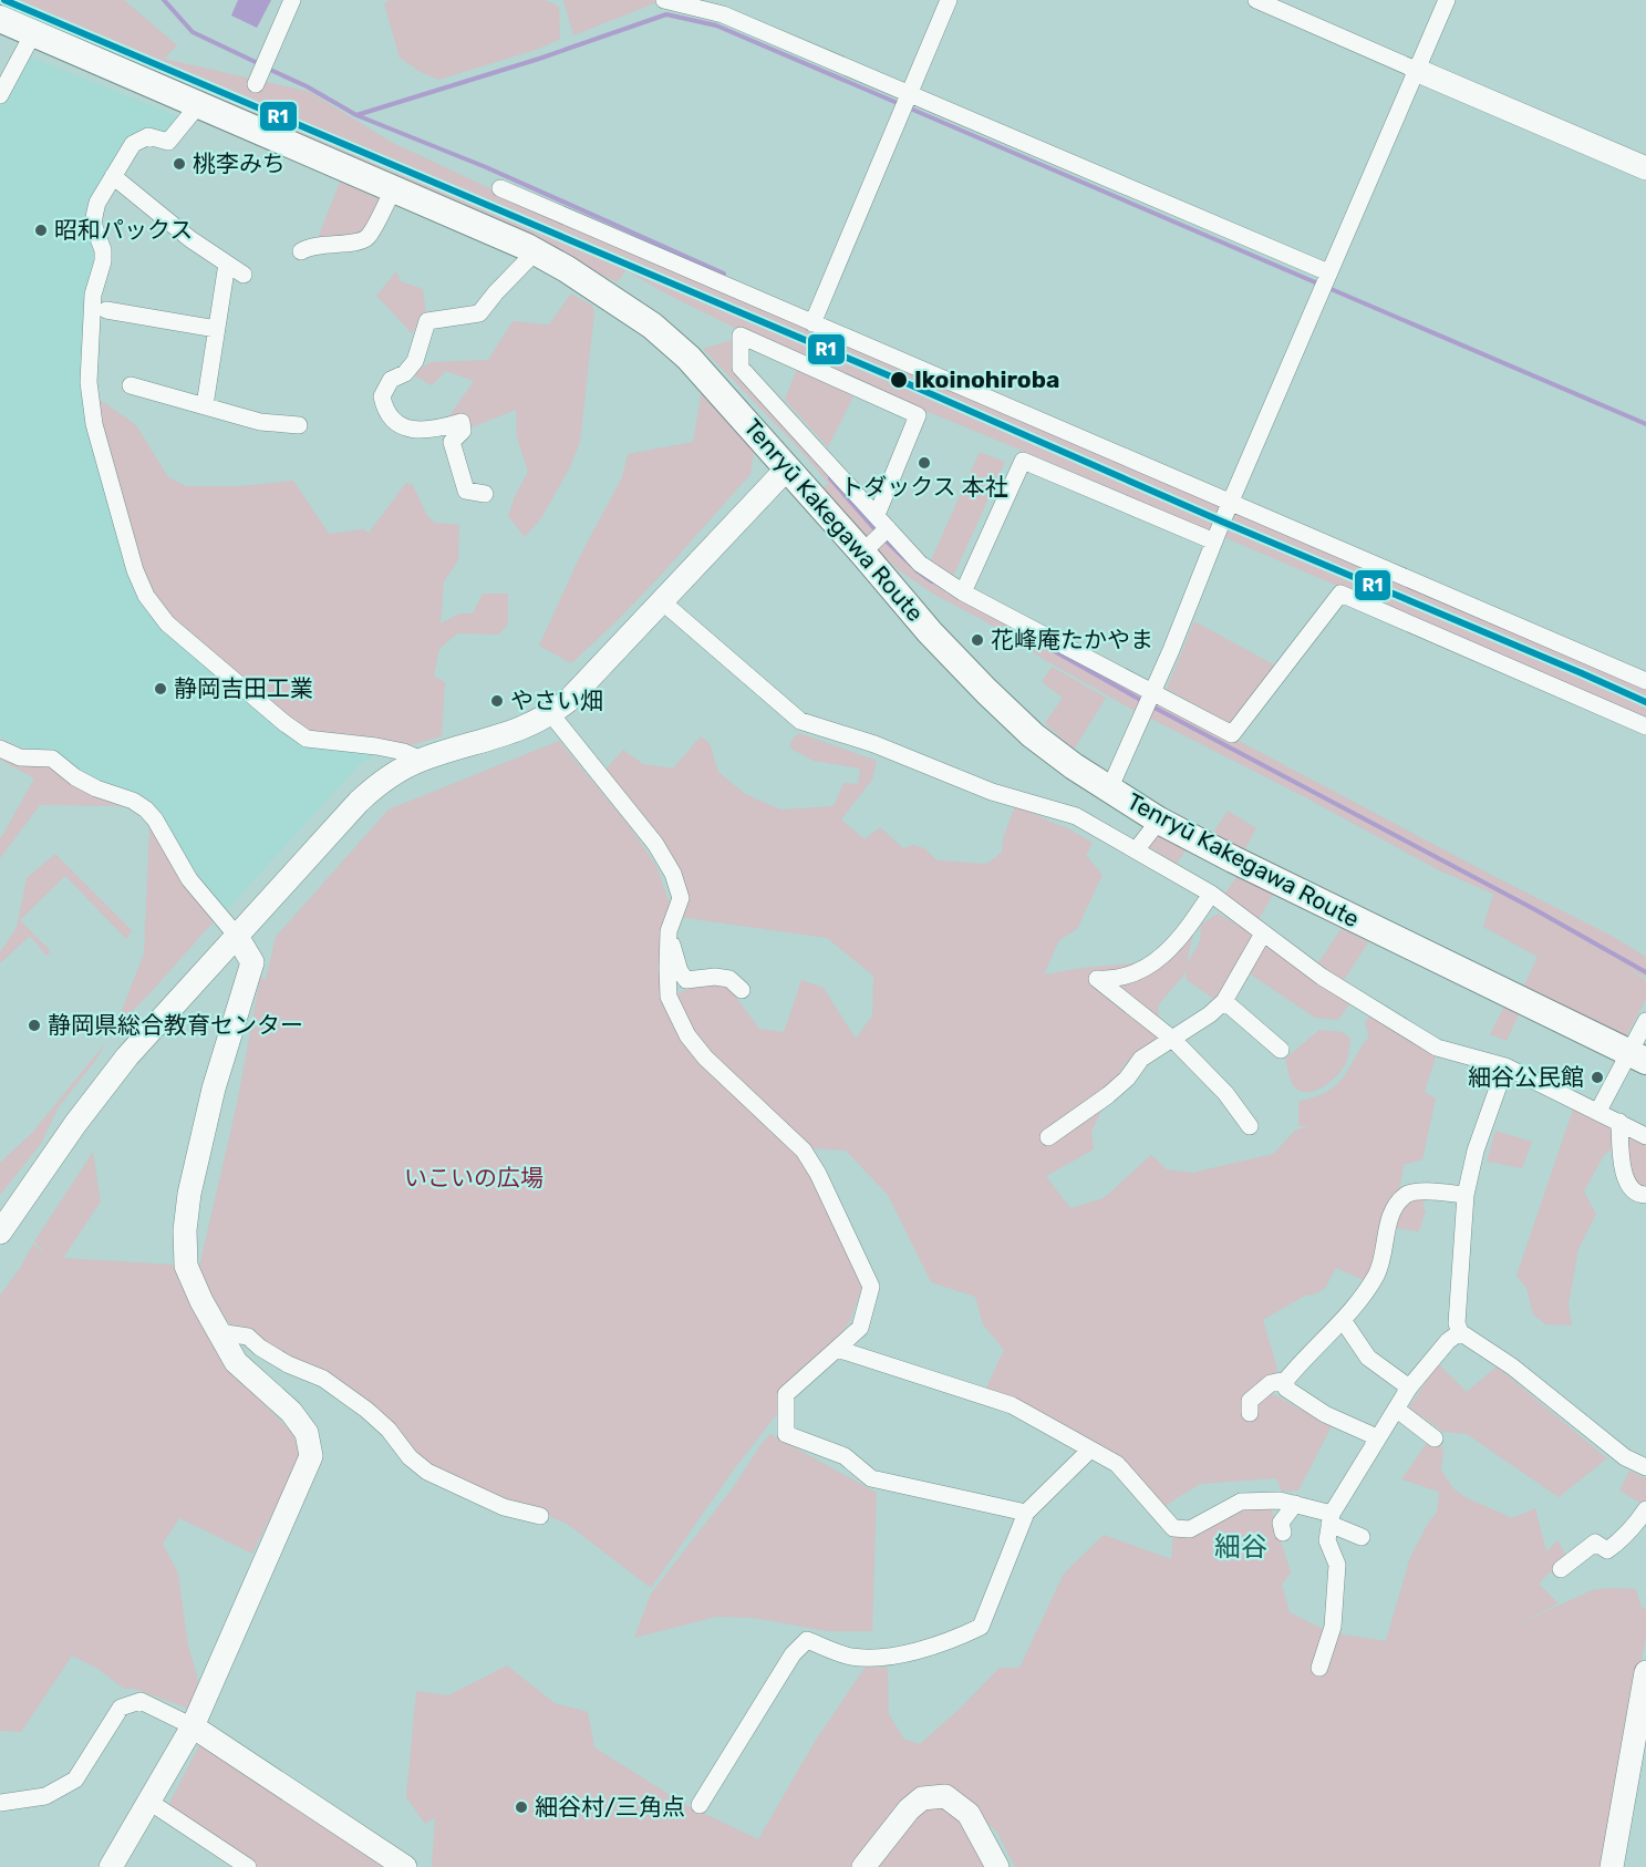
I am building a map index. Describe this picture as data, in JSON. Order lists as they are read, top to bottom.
{
  "streets": {
    "main road": ["Tenryū Kakegawa Route"]
  },
  "districts": ["細谷"],
  "parks": ["いこいの広場"],
  "places": [
    "桃李みち",
    "昭和パックス",
    "Ikoinohiroba",
    "トダックス 本社",
    "花峰庵たかやま",
    "静岡吉田工業",
    "やさい畑",
    "静岡県総合教育センター",
    "細谷公民館",
    "細谷村/三角点"
  ],
  "lines": ["transit line R1"]
}
